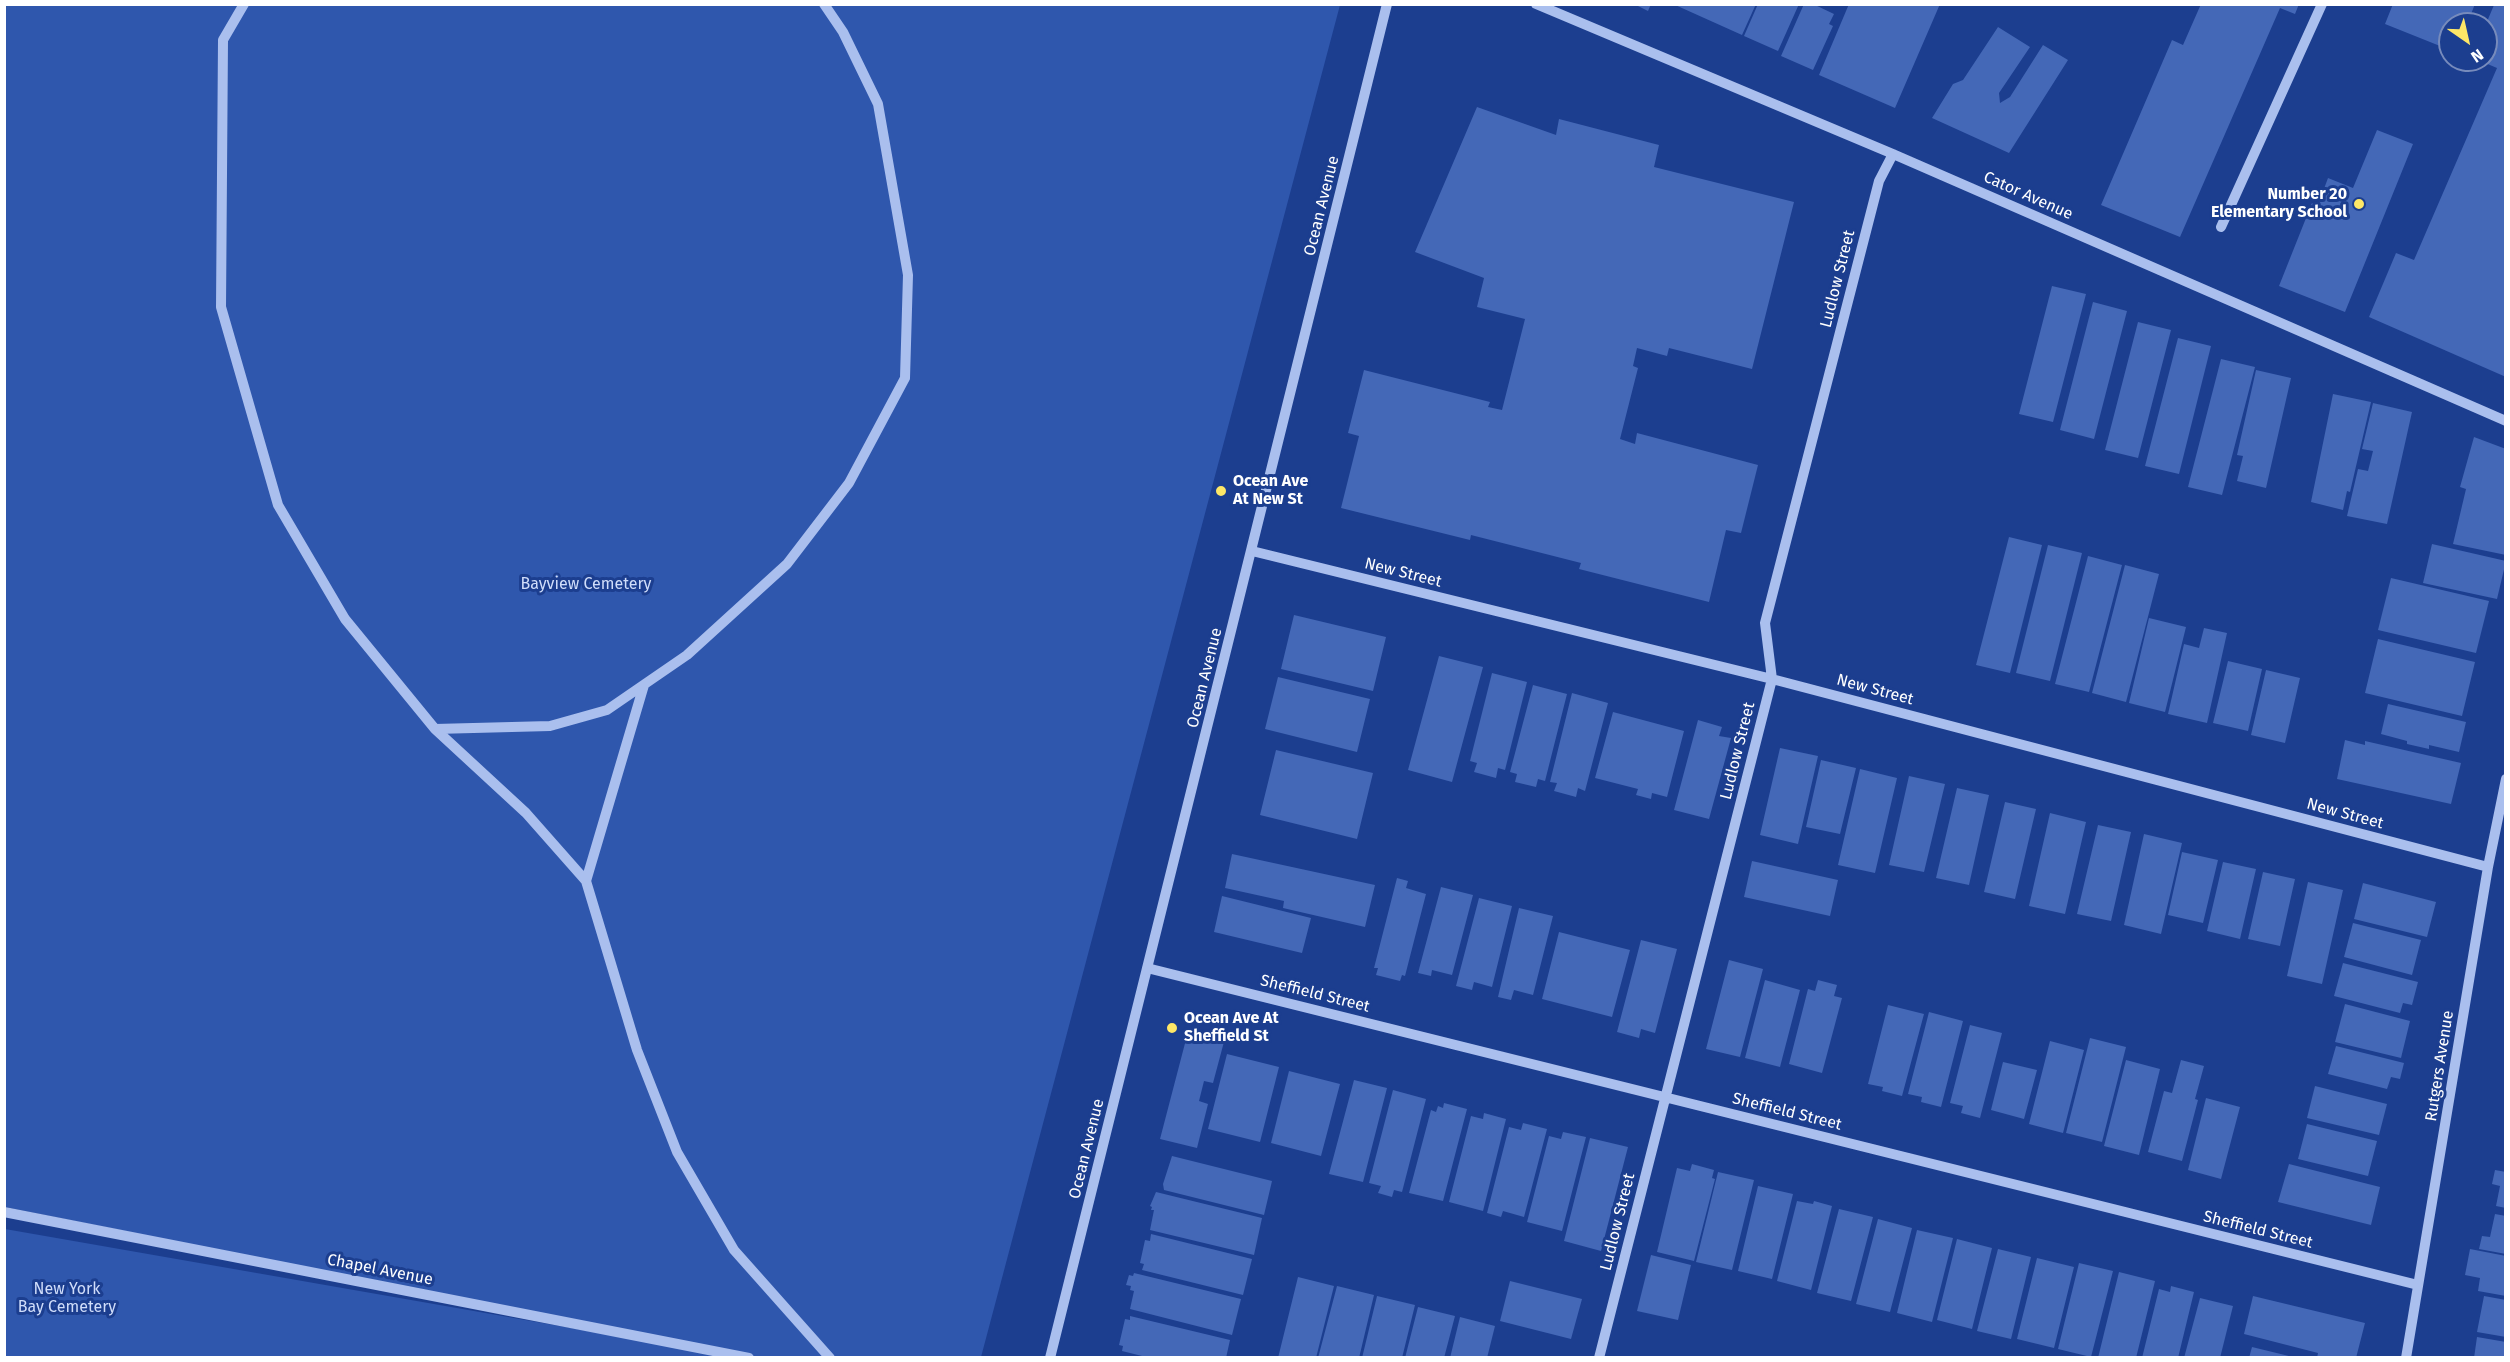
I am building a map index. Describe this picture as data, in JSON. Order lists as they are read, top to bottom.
{
  "streets": {
    "street": [
      "Cator Avenue",
      "Ocean Avenue",
      "Ludlow Street",
      "New Street",
      "Sheffield Street",
      "Rutgers Avenue",
      "Chapel Avenue"
    ]
  },
  "crossings": [
    ["Cator Avenue", "Ludlow Street"],
    ["Ocean Avenue", "New Street"],
    ["Ocean Avenue", "Sheffield Street"],
    ["Ludlow Street", "New Street"],
    ["Ludlow Street", "Sheffield Street"],
    ["New Street", "Rutgers Avenue"],
    ["Sheffield Street", "Rutgers Avenue"]
  ],
  "parks": ["Bayview Cemetery", "New York Bay Cemetery"],
  "places": ["Number 20 Elementary School", "Ocean Ave At New St", "Ocean Ave At Sheffield St"],
  "north": "bottom right"
}
